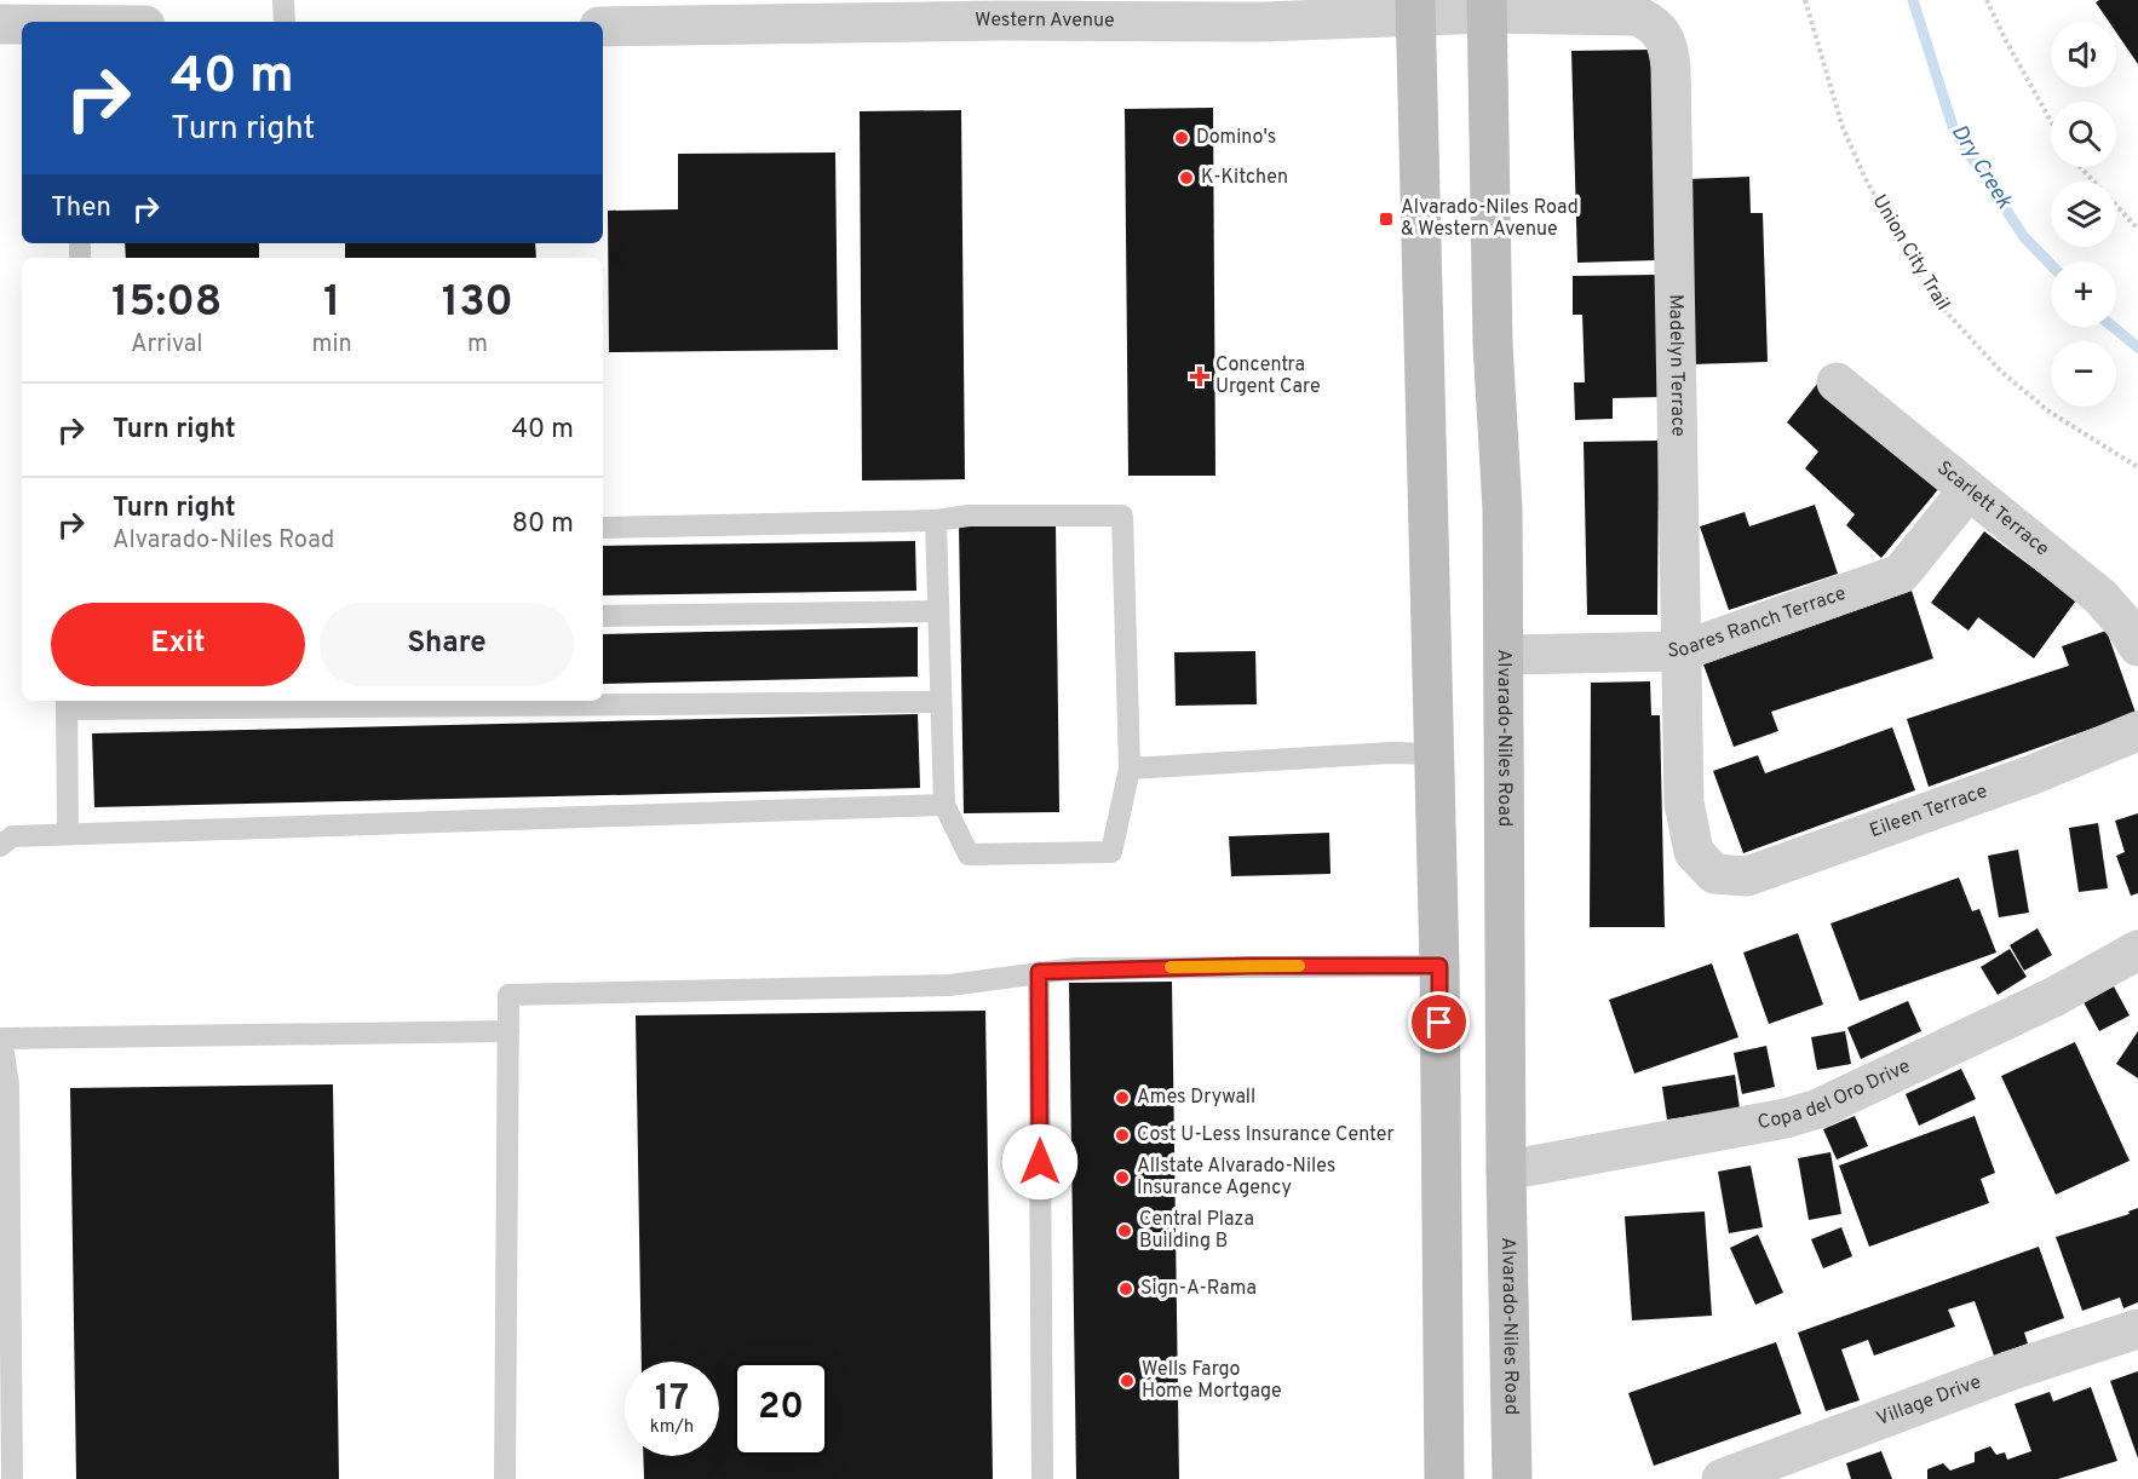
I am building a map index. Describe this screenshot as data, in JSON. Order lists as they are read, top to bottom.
{
  "streets": {
    "main road": ["Alvarado-Niles Road"],
    "street": [
      "Western Avenue",
      "Madelyn Terrace",
      "Scarlett Terrace",
      "Soares Ranch Terrace",
      "Eileen Terrace",
      "Copa del Oro Drive",
      "Village Drive"
    ],
    "path": ["Union City Trail"]
  },
  "crossings": [
    ["Western Avenue", "Madelyn Terrace"],
    ["Western Avenue", "Alvarado-Niles Road"],
    ["Madelyn Terrace", "Soares Ranch Terrace"],
    ["Madelyn Terrace", "Alvarado-Niles Road"],
    ["Madelyn Terrace", "Eileen Terrace"],
    ["Scarlett Terrace", "Soares Ranch Terrace"],
    ["Soares Ranch Terrace", "Alvarado-Niles Road"],
    ["Alvarado-Niles Road", "Copa del Oro Drive"]
  ],
  "water": ["Dry Creek"],
  "places": {
    "other": [
      "Domino's",
      "K-Kitchen",
      "Ames Drywall",
      "Cost U-Less Insurance Center",
      "Allstate Alvarado-Niles Insurance Agency",
      "Central Plaza Building B",
      "Sign-A-Rama",
      "Wells Fargo Home Mortgage"
    ],
    "transit": ["Alvarado-Niles Road & Western Avenue"],
    "health": ["Concentra Urgent Care"]
  },
  "page": {
    "map_buttons": ["+", "−"],
    "turn": ["40 m", "Turn right"],
    "then": "Then",
    "eta": [
      "15:08",
      "Arrival",
      "1",
      "min",
      "130",
      "m"
    ],
    "list": [
      {
        "name": "Turn right",
        "value": "40 m"
      },
      {
        "name": "Turn right",
        "note": "Alvarado-Niles Road",
        "value": "80 m"
      }
    ],
    "buttons": ["Exit", "Share"],
    "speed": "17 km/h",
    "limit": "20"
  }
}
